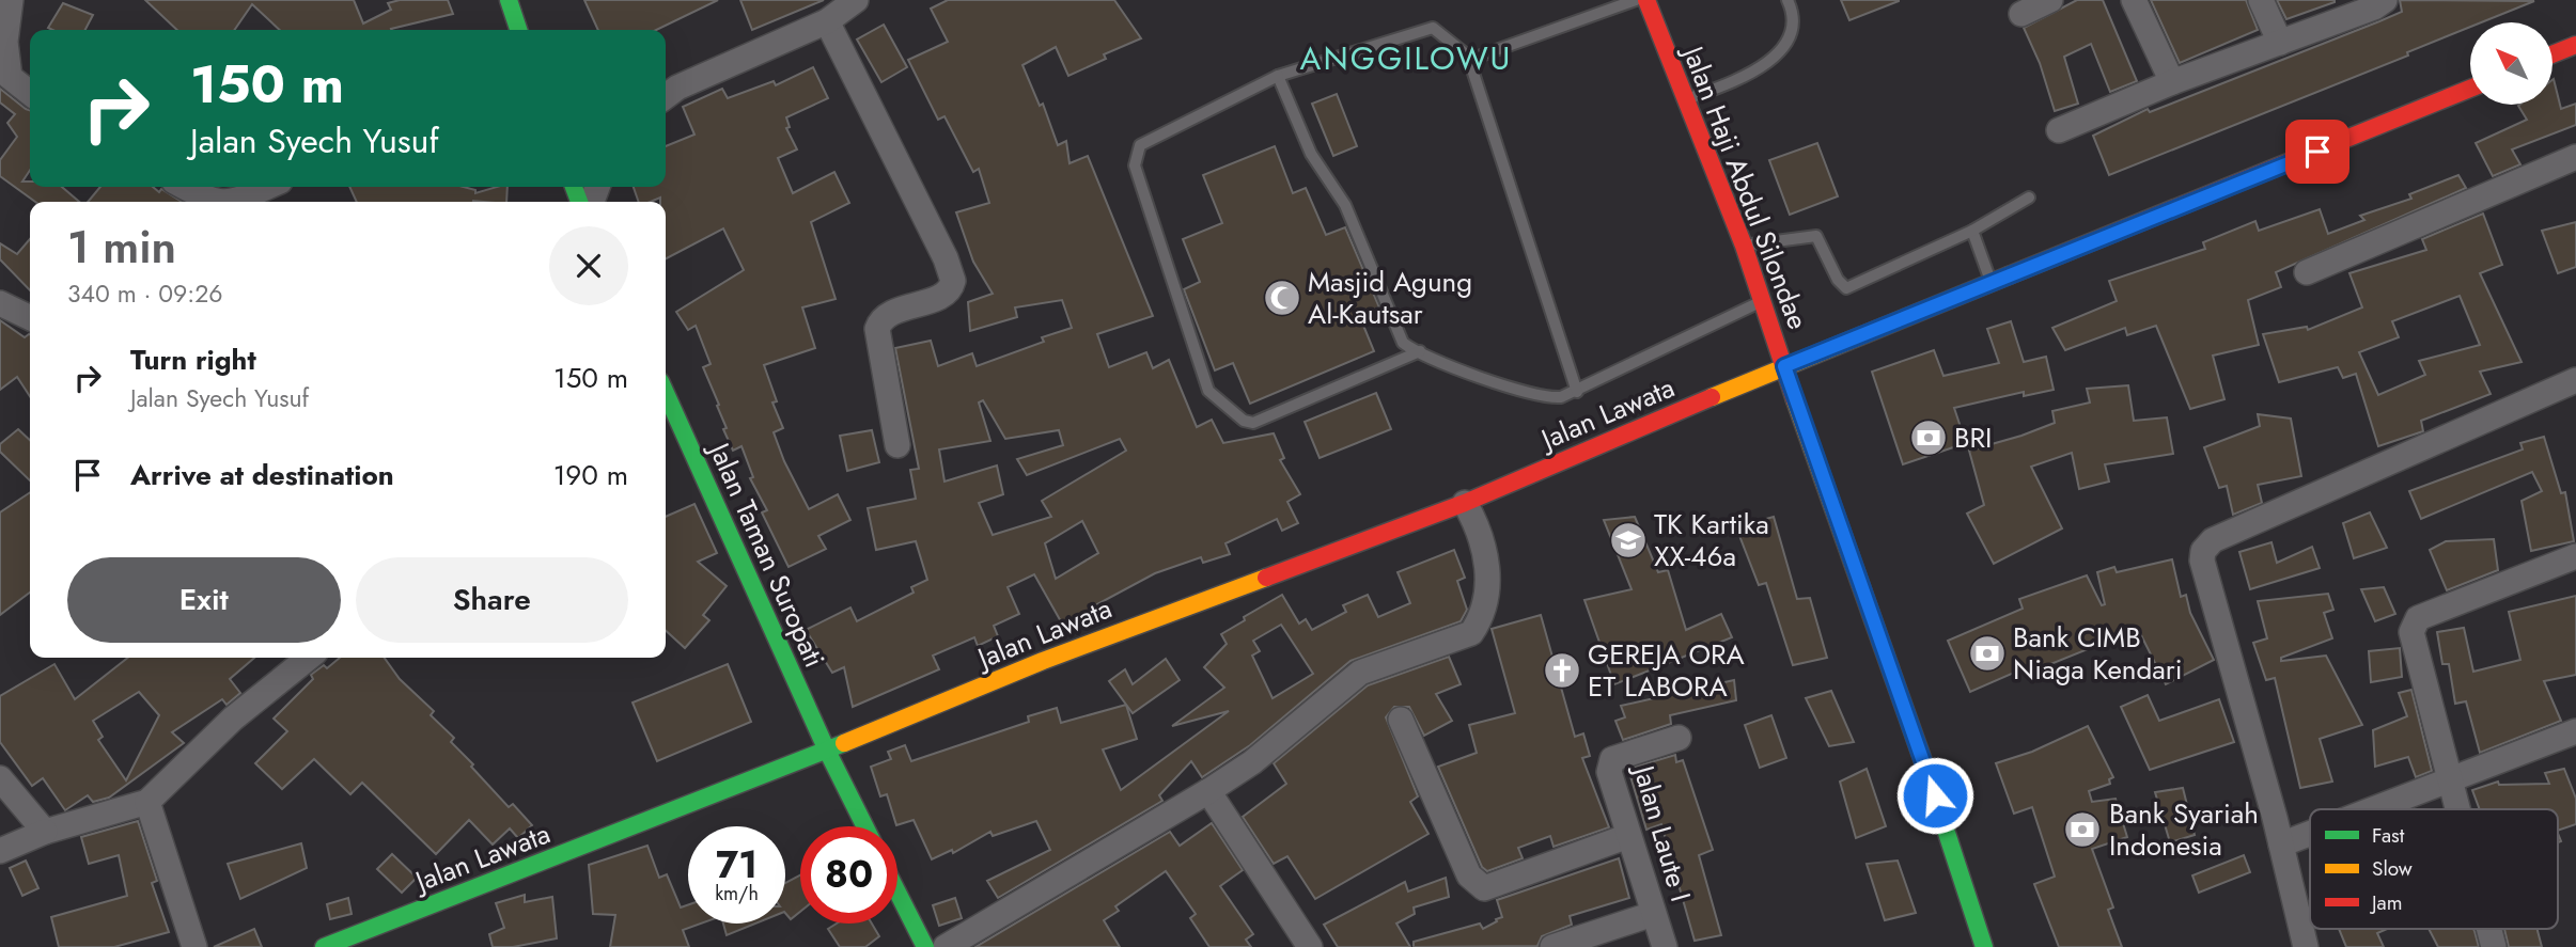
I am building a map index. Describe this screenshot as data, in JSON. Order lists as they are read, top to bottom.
{
  "streets": {
    "main road": ["Jalan Haji Abdul Silondae", "Jalan Lawata", "Jalan Taman Suropati"],
    "street": ["Jalan Laute I"]
  },
  "crossings": [
    ["Jalan Haji Abdul Silondae", "Jalan Lawata"],
    ["Jalan Lawata", "Jalan Taman Suropati"]
  ],
  "districts": ["ANGGILOWU"],
  "places": {
    "mosque": ["Masjid Agung Al-Kautsar"],
    "bank": ["BRI", "Bank CIMB Niaga Kendari", "Bank Syariah Indonesia"],
    "school or university": ["TK Kartika XX-46a"],
    "church": ["GEREJA ORA ET LABORA"]
  },
  "legend": ["Fast", "Slow", "Jam"],
  "north": "top left",
  "page": {
    "turn": ["150 m", "Jalan Syech Yusuf"],
    "heading": ["1 min", "340 m · 09:26"],
    "list": [
      {
        "name": "Turn right",
        "note": "Jalan Syech Yusuf",
        "value": "150 m"
      },
      {
        "name": "Arrive at destination",
        "value": "190 m"
      }
    ],
    "buttons": ["Exit", "Share"],
    "speed": "71 km/h",
    "limit": "80"
  }
}
